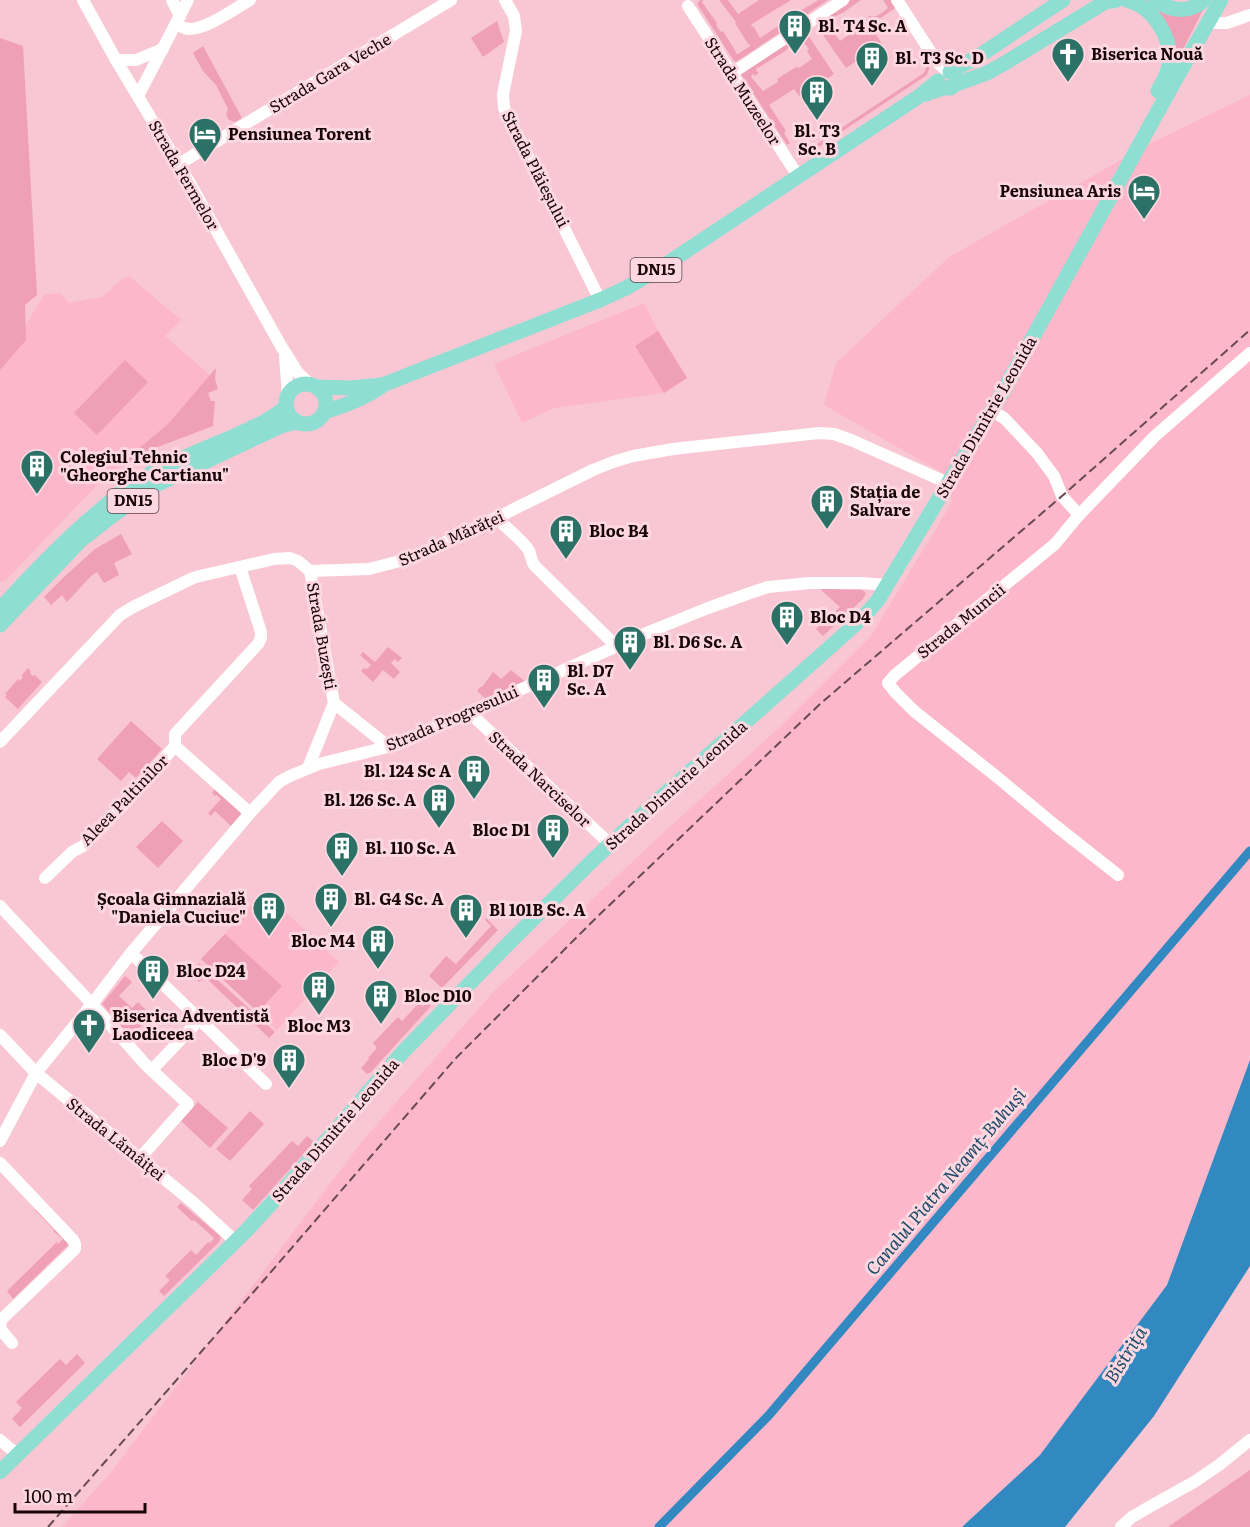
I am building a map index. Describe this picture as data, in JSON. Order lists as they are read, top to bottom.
{
  "streets": {
    "main road": ["DN15", "Strada Dimitrie Leonida"],
    "street": [
      "Strada Gara Veche",
      "Strada Muzeelor",
      "Strada Plăieșului",
      "Strada Fermelor",
      "Strada Mărăței",
      "Strada Muncii",
      "Strada Buzești",
      "Strada Progresului",
      "Strada Narciselor",
      "Aleea Paltinilor",
      "Strada Lămâiței"
    ]
  },
  "crossings": [
    ["Strada Gara Veche", "Strada Fermelor"],
    ["Strada Muzeelor", "DN15"],
    ["Strada Plăieșului", "DN15"],
    ["Strada Fermelor", "DN15"],
    ["Strada Dimitrie Leonida", "Strada Mărăței"],
    ["Strada Dimitrie Leonida", "Strada Progresului"],
    ["Strada Dimitrie Leonida", "Strada Narciselor"],
    ["Strada Dimitrie Leonida", "Strada Lămâiței"],
    ["Strada Mărăței", "Strada Buzești"],
    ["Strada Mărăței", "Aleea Paltinilor"],
    ["Strada Buzești", "Strada Progresului"],
    ["Strada Progresului", "Strada Narciselor"],
    ["Strada Progresului", "Aleea Paltinilor"],
    ["Strada Progresului", "Strada Lămâiței"]
  ],
  "water": ["Canalul Piatra Neamț-Buhuși", "Bistrița"],
  "places": {
    "building": [
      "Bl. T4 Sc. A",
      "Bl. T3 Sc. D",
      "Bl. T3 Sc. B",
      "Colegiul Tehnic \"Gheorghe Cartianu\"",
      "Stația de Salvare",
      "Bloc B4",
      "Bloc D4",
      "Bl. D6 Sc. A",
      "Bl. D7 Sc. A",
      "Bl. 124 Sc A",
      "Bl. 126 Sc. A",
      "Bloc D1",
      "Bl. 110 Sc. A",
      "Bl. G4 Sc. A",
      "Școala Gimnazială \"Daniela Cuciuc\"",
      "Bl 101B Sc. A",
      "Bloc M4",
      "Bloc D24",
      "Bloc M3",
      "Bloc D10",
      "Bloc D'9"
    ],
    "church": ["Biserica Nouă", "Biserica Adventistă Laodiceea"],
    "hotel": ["Pensiunea Torent", "Pensiunea Aris"]
  },
  "scale_bar": "100 m"
}
